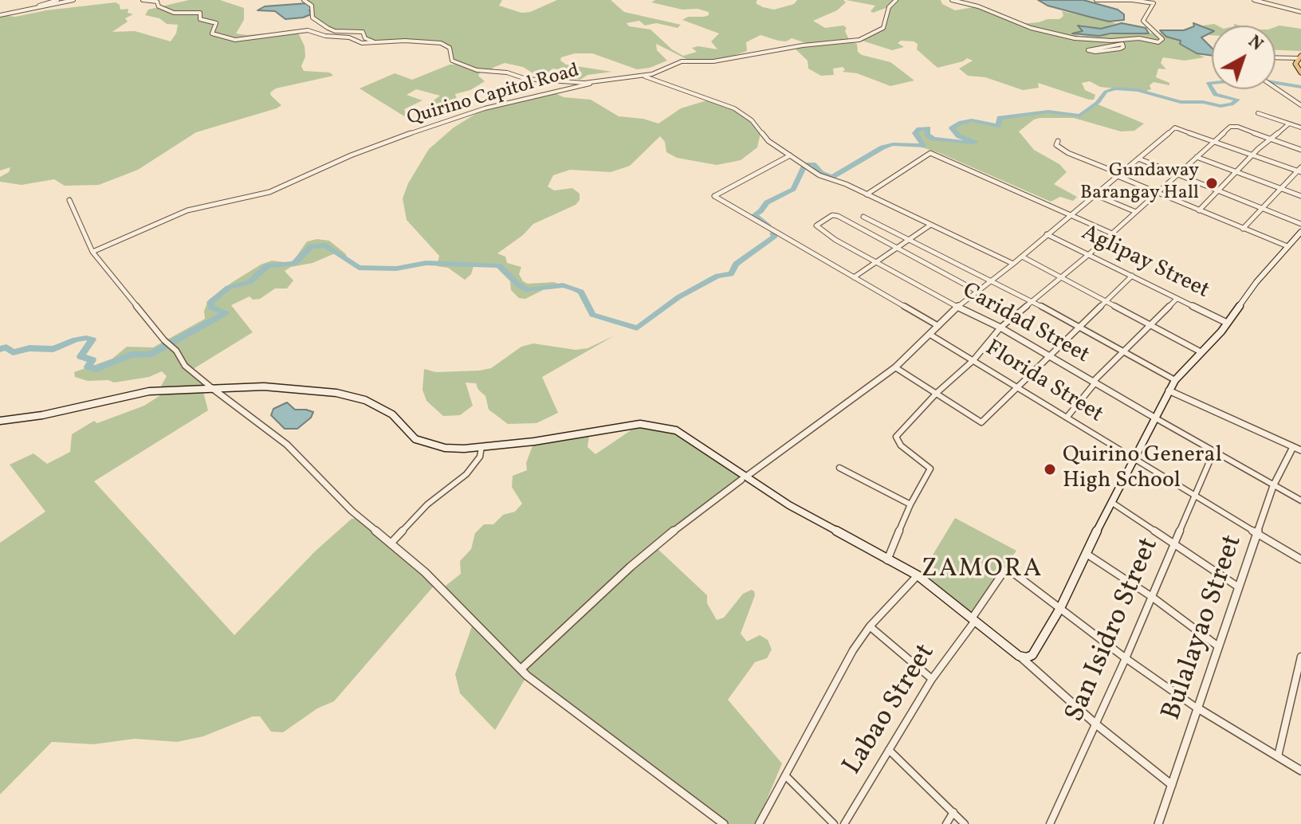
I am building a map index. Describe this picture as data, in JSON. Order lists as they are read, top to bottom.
{
  "streets": {
    "street": [
      "Quirino Capitol Road",
      "Aglipay Street",
      "Caridad Street",
      "Florida Street",
      "Bulalayao Street",
      "San Isidro Street",
      "Labao Street"
    ]
  },
  "crossings": [
    ["Florida Street", "Bulalayao Street"],
    ["Florida Street", "San Isidro Street"]
  ],
  "districts": ["ZAMORA"],
  "places": ["Gundaway Barangay Hall", "Quirino General High School"],
  "north": "top right"
}
